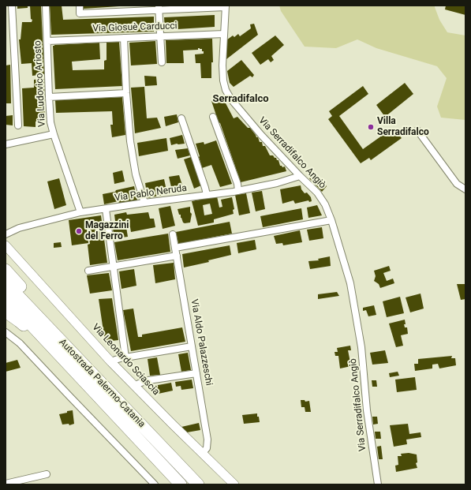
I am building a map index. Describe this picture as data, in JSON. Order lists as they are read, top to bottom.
{
  "streets": {
    "highway": ["Autostrada Palermo-Catania"],
    "street": [
      "Via Giosuè Carducci",
      "Via Ludovico Ariosto",
      "Via Serradifalco Angiò",
      "Via Pablo Neruda",
      "Via Aldo Palazzeschi",
      "Via Leonardo Sciascia"
    ]
  },
  "crossings": [
    ["Via Giosuè Carducci", "Via Ludovico Ariosto"],
    ["Via Giosuè Carducci", "Via Serradifalco Angiò"],
    ["Via Ludovico Ariosto", "Via Pablo Neruda"],
    ["Via Serradifalco Angiò", "Via Pablo Neruda"],
    ["Via Aldo Palazzeschi", "Via Leonardo Sciascia"]
  ],
  "districts": ["Serradifalco"],
  "places": ["Villa Serradifalco", "Magazzini del Ferro"]
}
